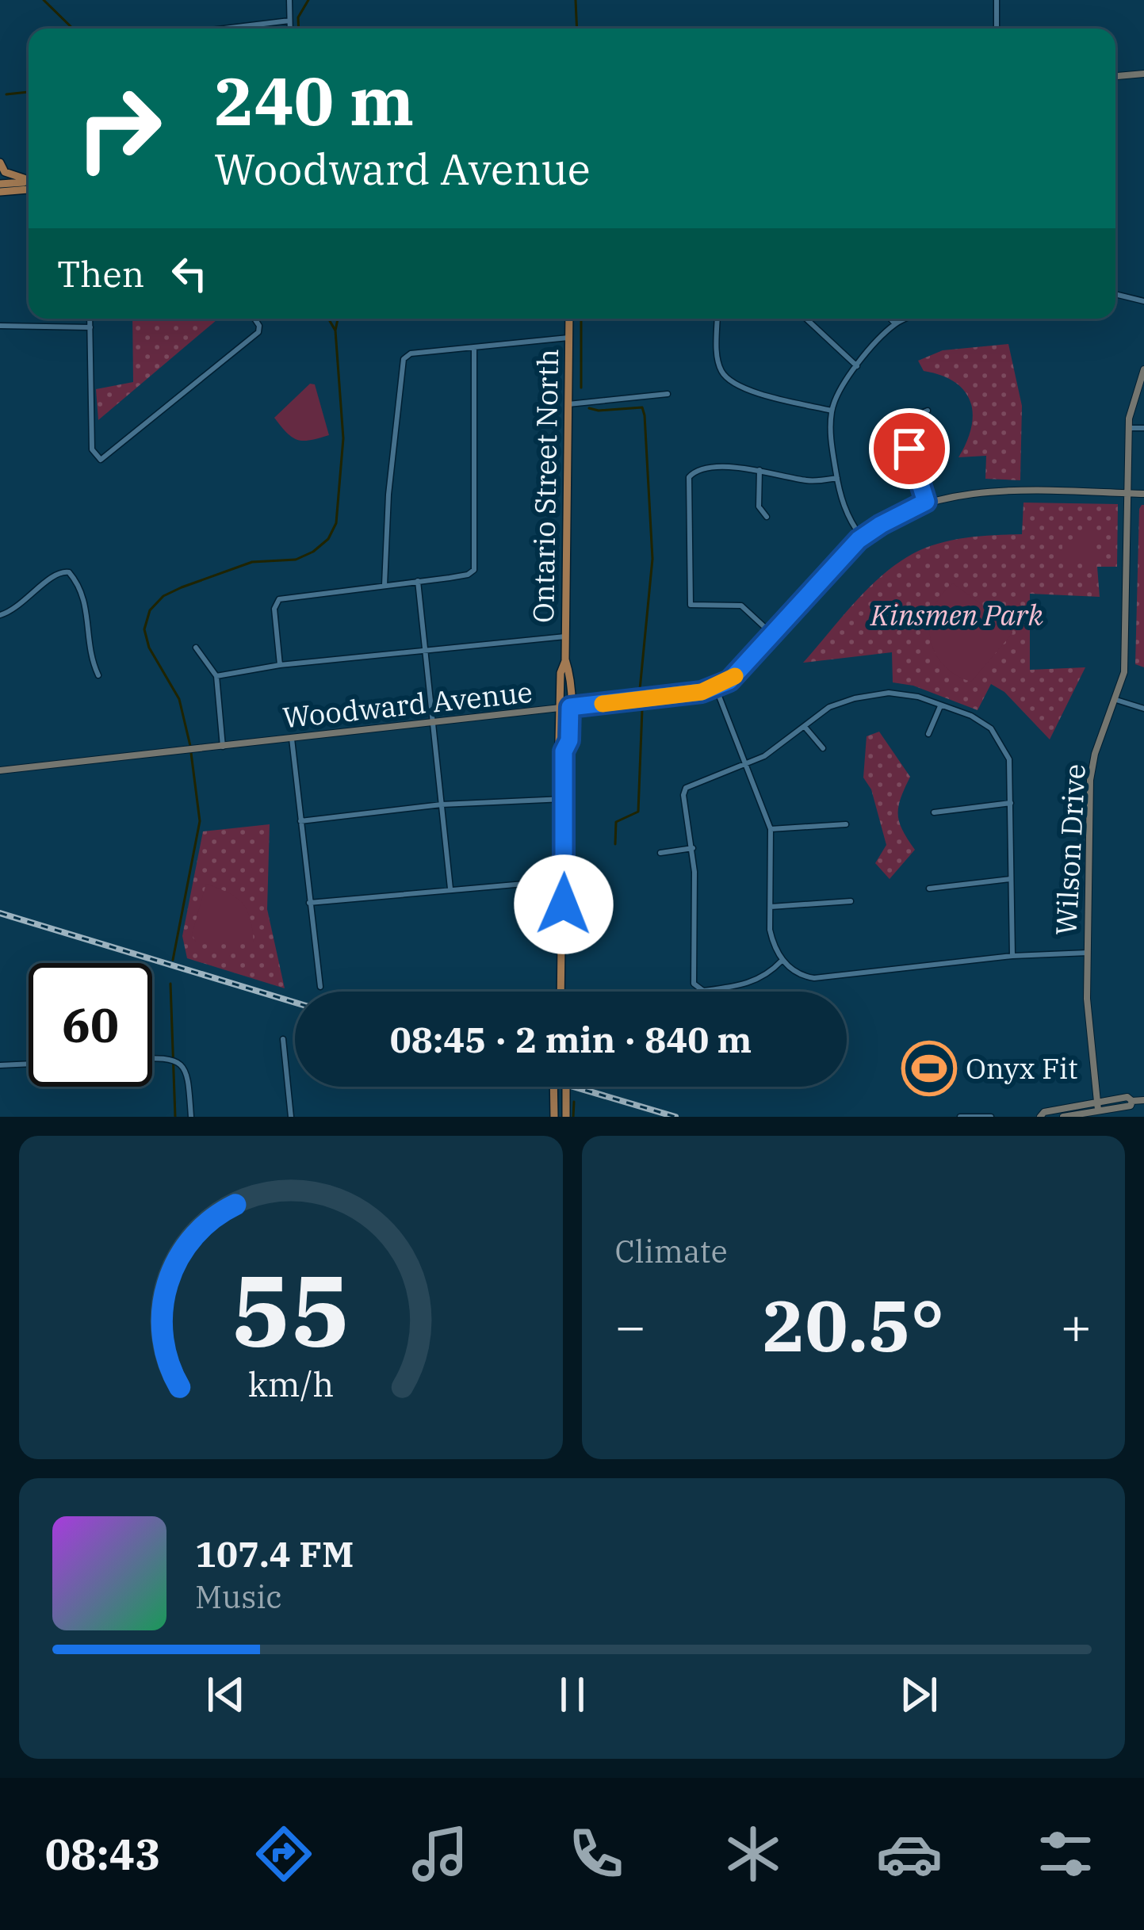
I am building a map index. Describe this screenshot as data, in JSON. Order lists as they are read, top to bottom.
{
  "streets": {
    "main road": ["Ontario Street North"],
    "street": ["Woodward Avenue", "Wilson Drive"]
  },
  "crossings": [
    ["Ontario Street North", "Woodward Avenue"],
    ["Woodward Avenue", "Wilson Drive"]
  ],
  "parks": ["Kinsmen Park"],
  "places": {
    "sports": ["Onyx Fit"]
  },
  "page": {
    "turn": ["240 m", "Woodward Avenue"],
    "then": "Then",
    "limit": "60",
    "trip": "08:45 · 2 min · 840 m",
    "tile": "Climate",
    "heat": ["−", "20.5°", "+"],
    "song": ["107.4 FM", "Music"],
    "tabs": "08:43",
    "gauge": ["55", "km/h"]
  }
}
